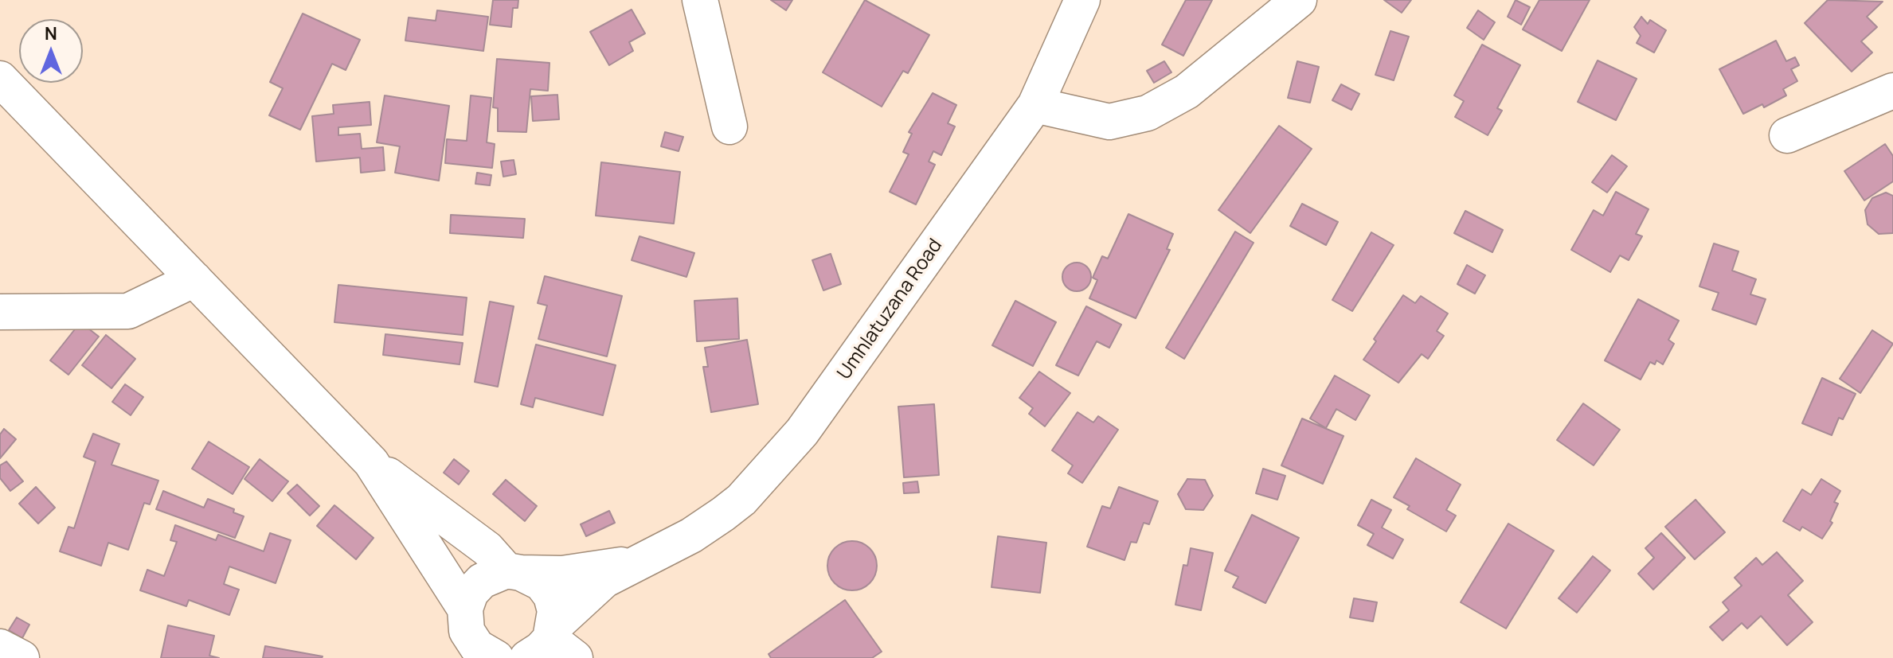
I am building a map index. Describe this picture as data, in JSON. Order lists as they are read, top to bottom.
{
  "streets": {
    "street": ["Umhlatuzana Road"]
  },
  "north": "top"
}
